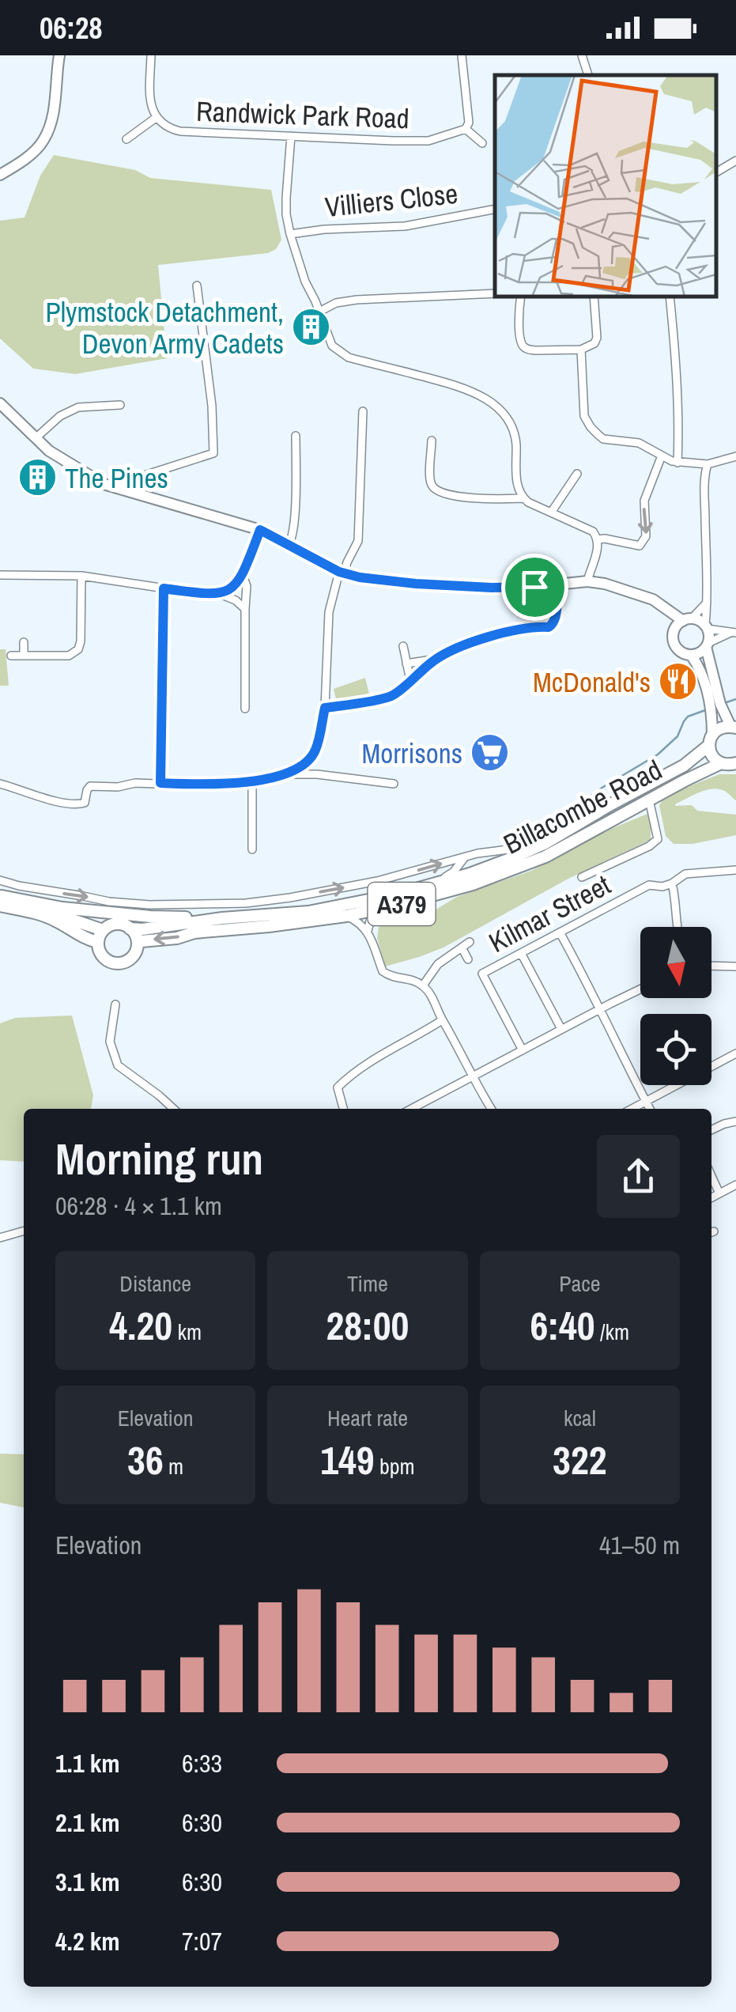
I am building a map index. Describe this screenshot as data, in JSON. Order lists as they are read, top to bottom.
{
  "streets": {
    "main road": ["Billacombe Road", "A379"],
    "street": ["Randwick Park Road", "Villiers Close", "Kilmar Street"]
  },
  "crossings": [
    ["Billacombe Road", "A379"]
  ],
  "places": {
    "building": ["Plymstock Detachment, Devon Army Cadets", "The Pines"],
    "restaurant": ["McDonald's"],
    "supermarket": ["Morrisons"]
  },
  "north": "bottom",
  "page": {
    "status": "06:28",
    "heading": ["Morning run", "06:28 · 4 × 1.1 km"],
    "stats": [
      ["Distance", "4.20 km"],
      ["Time", "28:00"],
      ["Pace", "6:40 /km"],
      ["Elevation", "36 m"],
      ["Heart rate", "149 bpm"],
      ["kcal", "322"]
    ],
    "chart": ["Elevation", "41–50 m"],
    "list": [
      {
        "name": "1.1 km",
        "note": "6:33"
      },
      {
        "name": "2.1 km",
        "note": "6:30"
      },
      {
        "name": "3.1 km",
        "note": "6:30"
      },
      {
        "name": "4.2 km",
        "note": "7:07"
      }
    ]
  }
}
